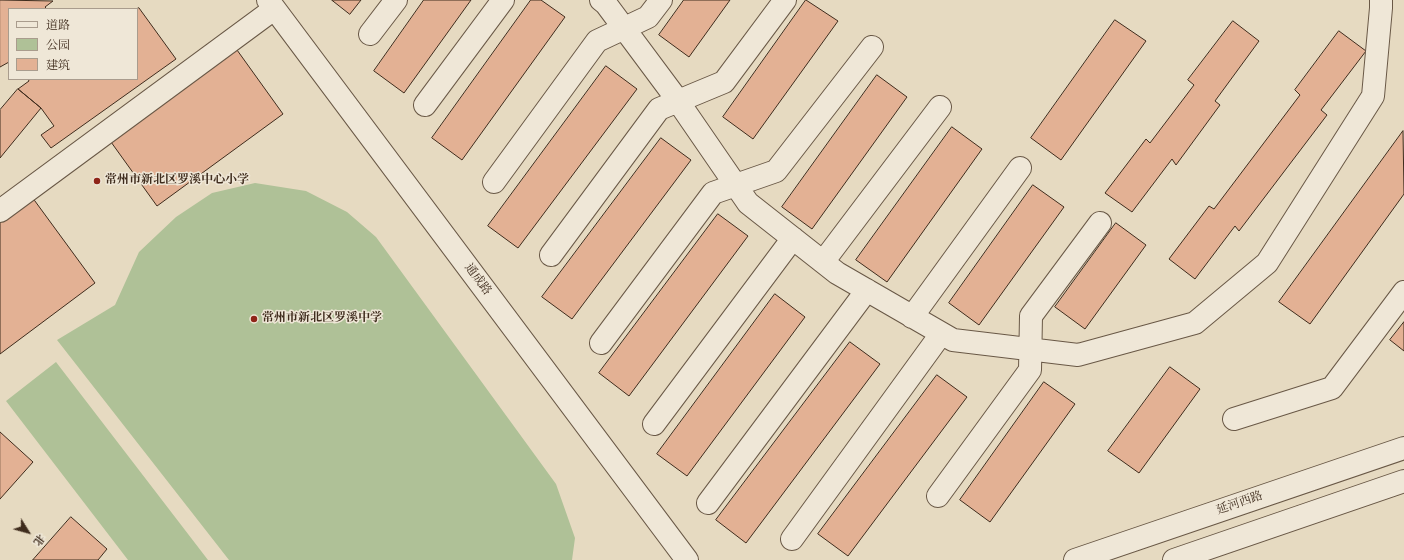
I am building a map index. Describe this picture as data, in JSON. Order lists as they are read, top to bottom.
{
  "streets": {
    "street": ["通成路", "延河西路"]
  },
  "places": ["常州市新北区罗溪中心小学", "常州市新北区罗溪中学"],
  "legend": ["道路", "公园", "建筑"],
  "north": "bottom right"
}
